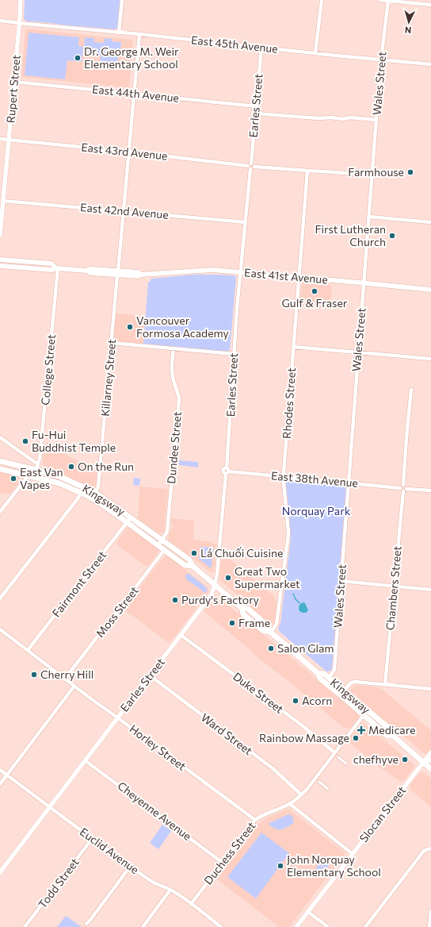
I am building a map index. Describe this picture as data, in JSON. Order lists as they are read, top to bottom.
{
  "streets": {
    "main road": ["East 41st Avenue", "Kingsway"],
    "street": [
      "East 45th Avenue",
      "Wales Street",
      "Rupert Street",
      "East 44th Avenue",
      "Earles Street",
      "East 43rd Avenue",
      "East 42nd Avenue",
      "College Street",
      "Killarney Street",
      "Rhodes Street",
      "Dundee Street",
      "East 38th Avenue",
      "Fairmont Street",
      "Chambers Street",
      "Moss Street",
      "Duke Street",
      "Ward Street",
      "Horley Street",
      "Cheyenne Avenue",
      "Slocan Street",
      "Euclid Avenue",
      "Duchess Street",
      "Todd Street"
    ]
  },
  "crossings": [
    ["East 45th Avenue", "Wales Street"],
    ["East 45th Avenue", "Rupert Street"],
    ["East 45th Avenue", "Earles Street"],
    ["East 45th Avenue", "Killarney Street"],
    ["Wales Street", "East 43rd Avenue"],
    ["Wales Street", "East 41st Avenue"],
    ["Wales Street", "East 38th Avenue"],
    ["Wales Street", "Kingsway"],
    ["Rupert Street", "East 44th Avenue"],
    ["Rupert Street", "East 43rd Avenue"],
    ["Rupert Street", "East 42nd Avenue"],
    ["East 44th Avenue", "Earles Street"],
    ["East 44th Avenue", "Killarney Street"],
    ["Earles Street", "East 43rd Avenue"],
    ["Earles Street", "East 42nd Avenue"],
    ["Earles Street", "East 41st Avenue"],
    ["Earles Street", "East 38th Avenue"],
    ["Earles Street", "Kingsway"],
    ["Earles Street", "Duke Street"],
    ["Earles Street", "Ward Street"],
    ["Earles Street", "Horley Street"],
    ["Earles Street", "Cheyenne Avenue"],
    ["Earles Street", "Euclid Avenue"],
    ["East 43rd Avenue", "Killarney Street"],
    ["East 43rd Avenue", "Rhodes Street"],
    ["East 42nd Avenue", "Killarney Street"],
    ["East 41st Avenue", "College Street"],
    ["East 41st Avenue", "Killarney Street"],
    ["East 41st Avenue", "Rhodes Street"],
    ["College Street", "Kingsway"],
    ["Killarney Street", "Kingsway"],
    ["Rhodes Street", "East 38th Avenue"],
    ["Rhodes Street", "Kingsway"],
    ["Dundee Street", "Kingsway"],
    ["East 38th Avenue", "Chambers Street"],
    ["Kingsway", "Fairmont Street"],
    ["Kingsway", "Moss Street"],
    ["Kingsway", "Slocan Street"],
    ["Kingsway", "Duchess Street"],
    ["Fairmont Street", "Horley Street"],
    ["Moss Street", "Horley Street"],
    ["Duke Street", "Duchess Street"],
    ["Ward Street", "Duchess Street"],
    ["Horley Street", "Duchess Street"],
    ["Cheyenne Avenue", "Duchess Street"],
    ["Euclid Avenue", "Duchess Street"],
    ["Euclid Avenue", "Todd Street"]
  ],
  "parks": ["Norquay Park"],
  "places": {
    "other": [
      "Dr. George M. Weir Elementary School",
      "Farmhouse",
      "First Lutheran Church",
      "Gulf & Fraser",
      "Vancouver Formosa Academy",
      "Fu-Hui Buddhist Temple",
      "On the Run",
      "East Van Vapes",
      "Lá Chuối Cuisine",
      "Great Two Supermarket",
      "Purdy's Factory",
      "Frame",
      "Salon Glam",
      "Cherry Hill",
      "Acorn",
      "Rainbow Massage",
      "chefhyve",
      "John Norquay Elementary School"
    ],
    "health": ["Medicare"]
  },
  "north": "bottom"
}
